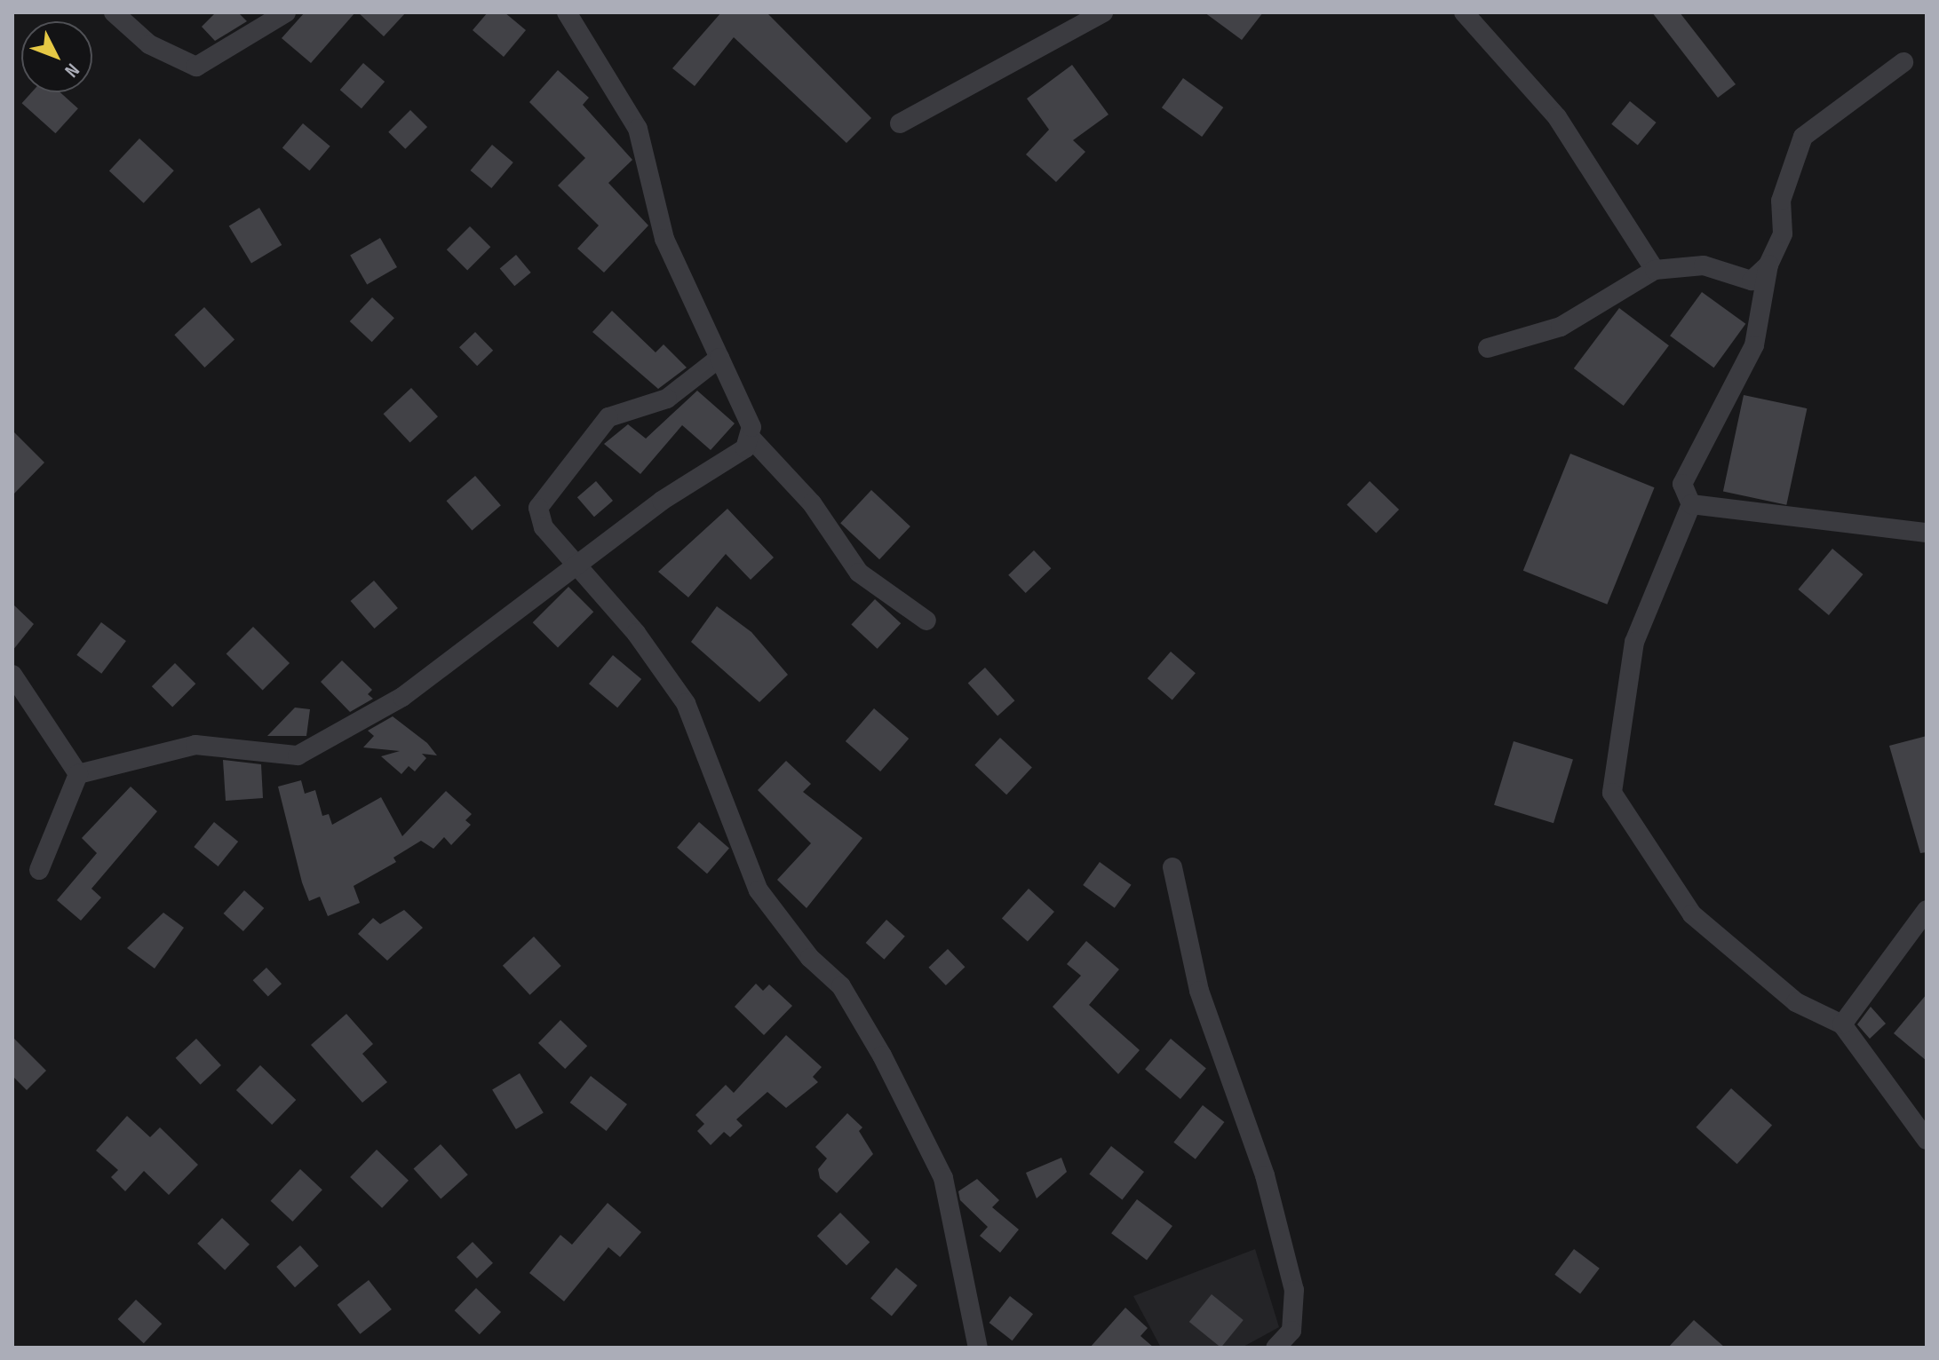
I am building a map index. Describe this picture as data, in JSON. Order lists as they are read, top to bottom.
{
  "north": "bottom right"
}
